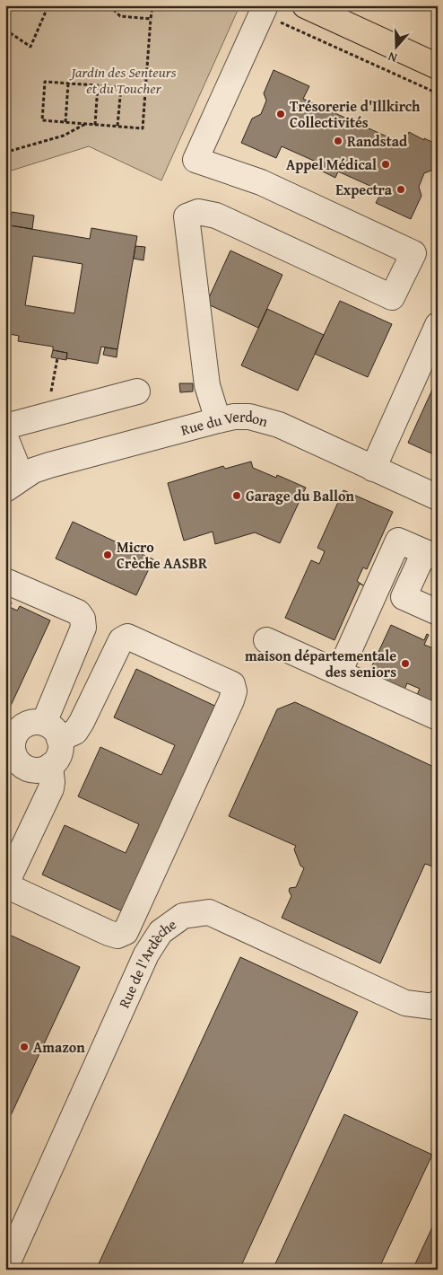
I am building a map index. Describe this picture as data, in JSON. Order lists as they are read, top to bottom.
{
  "streets": {
    "street": ["Rue du Verdon", "Rue de l'Ardèche"]
  },
  "parks": ["Jardin des Senteurs et du Toucher"],
  "places": [
    "Trésorerie d'Illkirch Collectivités",
    "Randstad",
    "Appel Médical",
    "Expectra",
    "Garage du Ballon",
    "Micro Crèche AASBR",
    "maison départementale des seniors",
    "Amazon"
  ],
  "north": "bottom"
}
